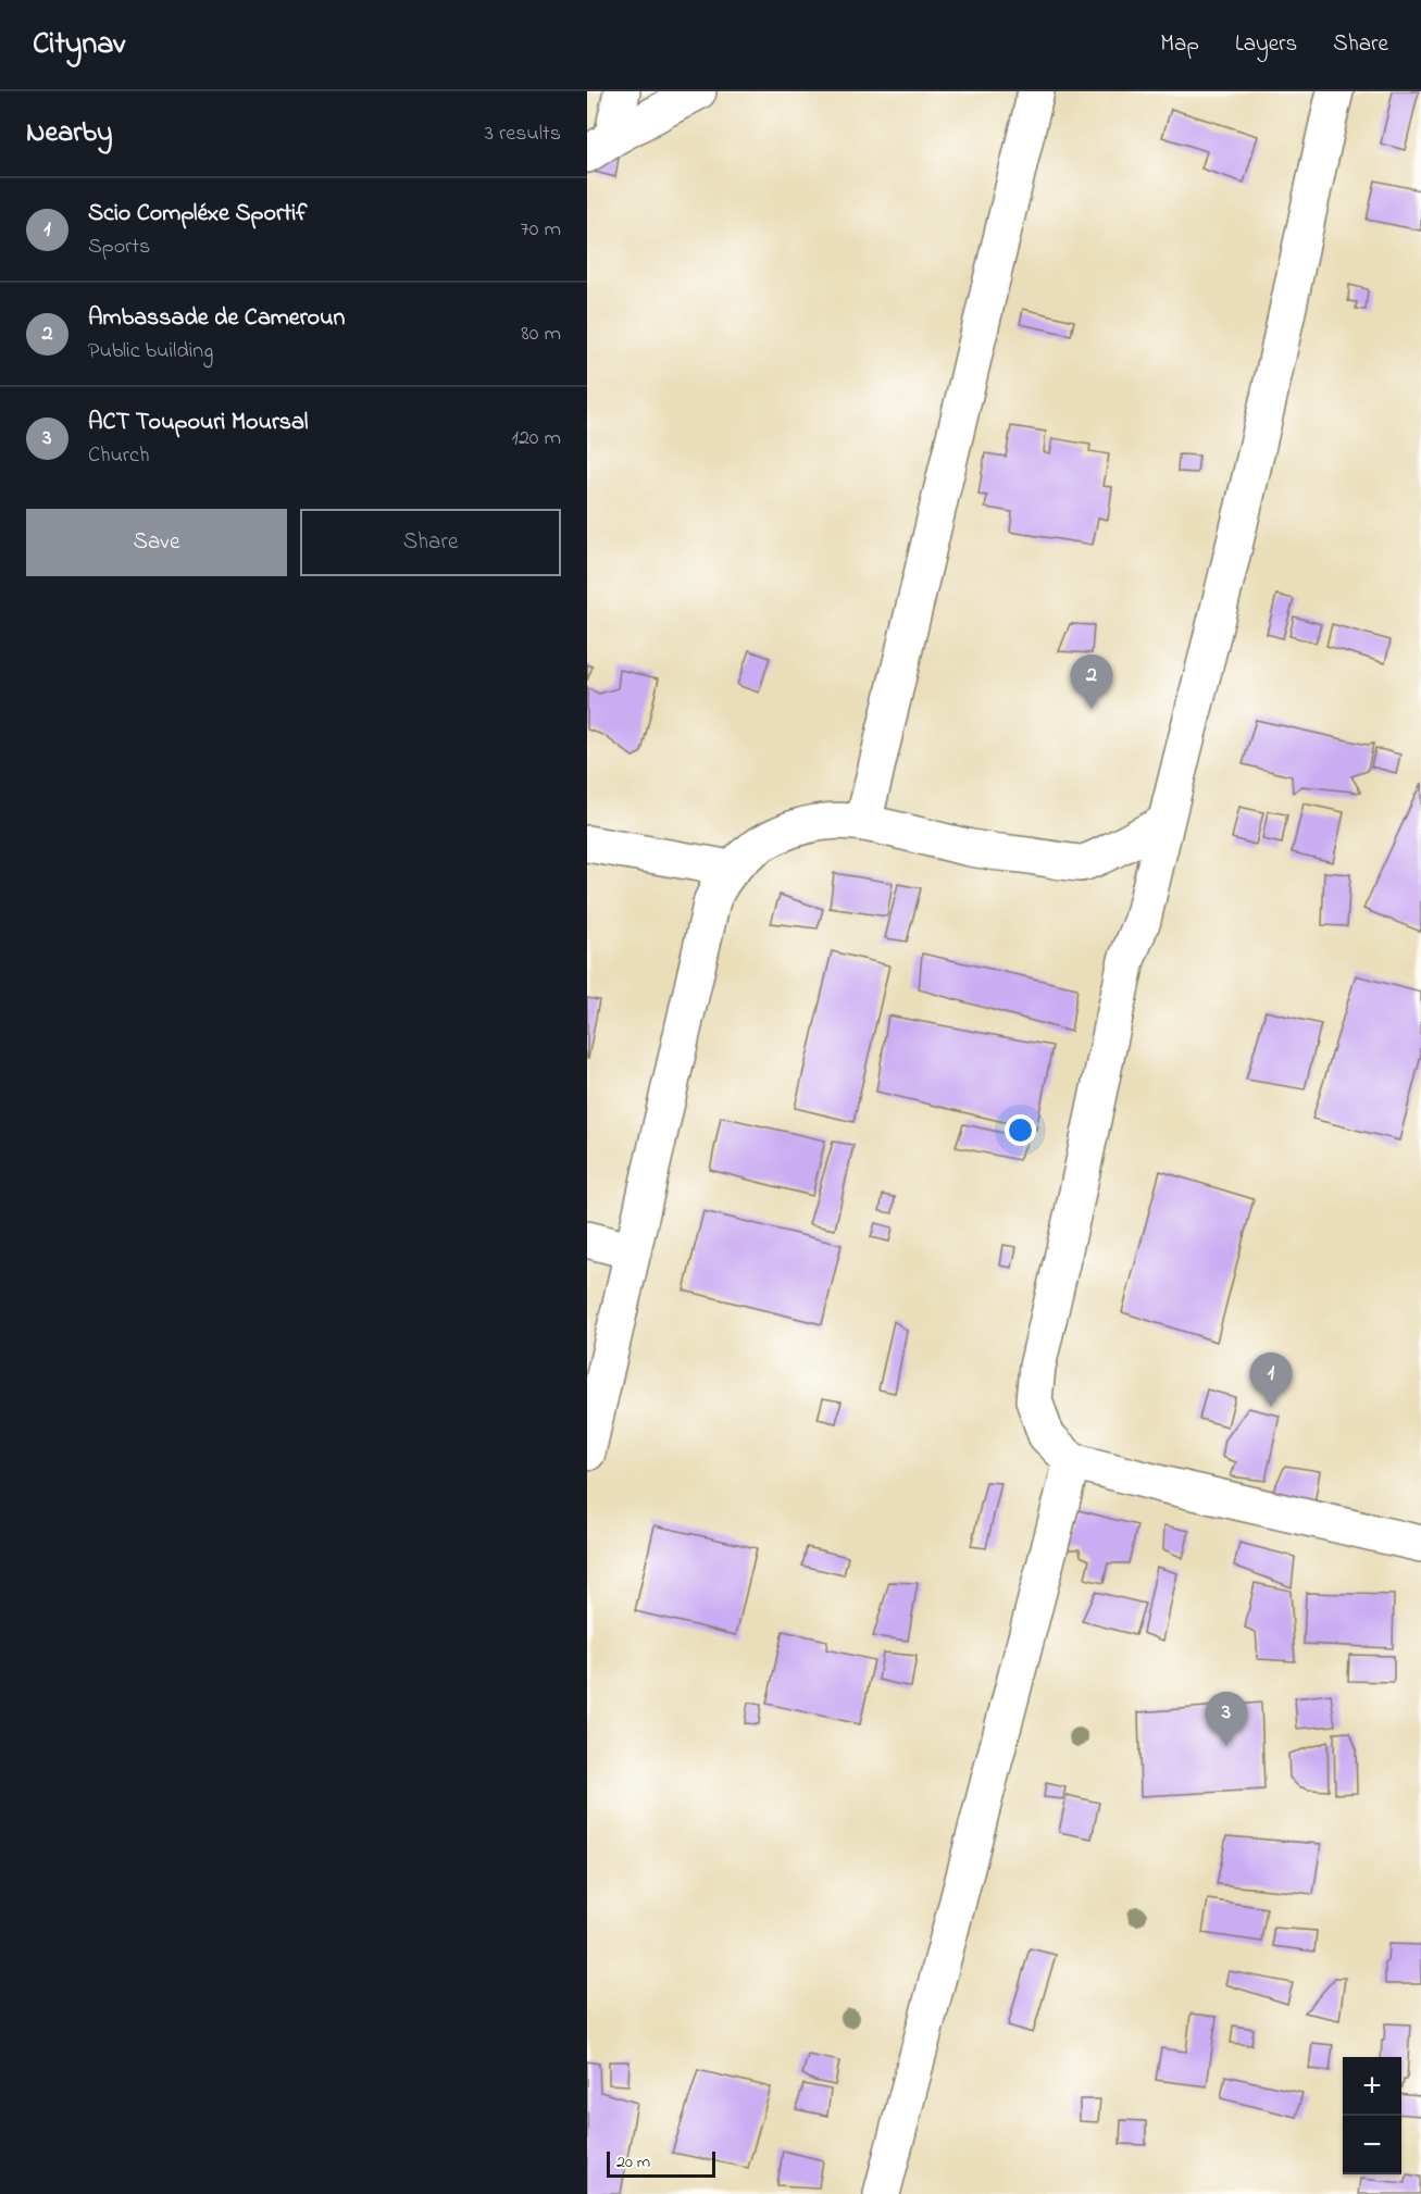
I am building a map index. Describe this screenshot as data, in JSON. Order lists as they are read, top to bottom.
{
  "scale_bar": "20 m",
  "page": {
    "header": "Citynav",
    "nav": ["Map", "Layers", "Share"],
    "heading": ["Nearby", "3 results"],
    "list": [
      {
        "mark": "1",
        "name": "Scio Compléxe Sportif",
        "note": "Sports",
        "value": "70 m"
      },
      {
        "mark": "2",
        "name": "Ambassade de Cameroun",
        "note": "Public building",
        "value": "80 m"
      },
      {
        "mark": "3",
        "name": "ACT Toupouri Moursal",
        "note": "Church",
        "value": "120 m"
      }
    ],
    "buttons": ["Save", "Share"],
    "pins": ["2", "1", "3"],
    "map_buttons": ["+", "−"],
    "scale": "20 m"
  }
}
